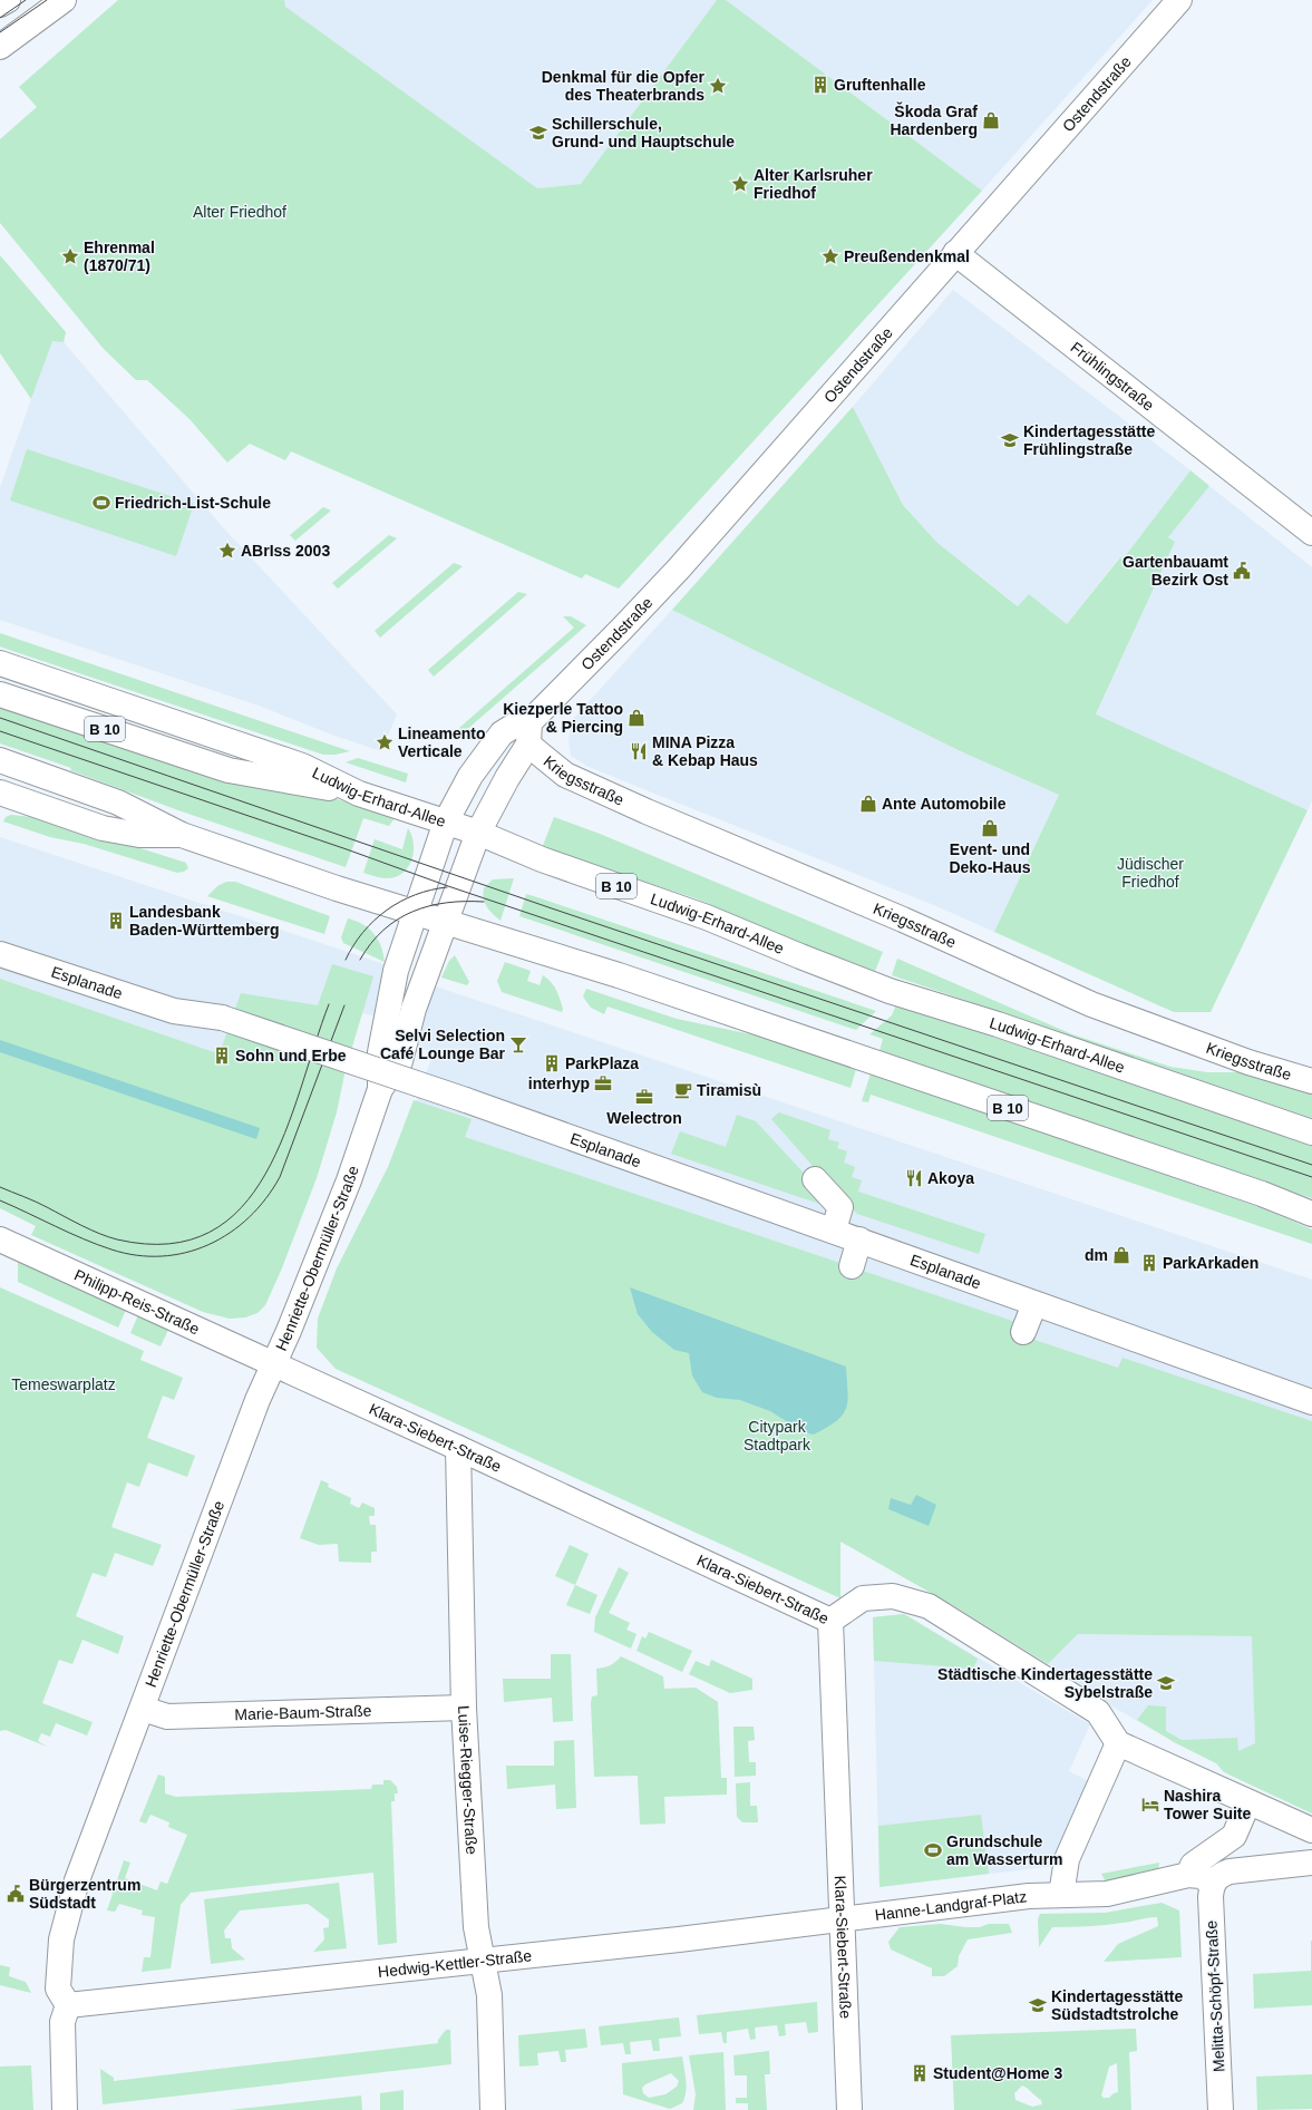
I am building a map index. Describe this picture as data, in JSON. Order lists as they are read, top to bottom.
{
  "streets": {
    "street": [
      "Ostendstraße",
      "Frühlingstraße",
      "B 10",
      "Kriegsstraße",
      "Ludwig-Erhard-Allee",
      "Esplanade",
      "Henriette-Obermüller-Straße",
      "Philipp-Reis-Straße",
      "Klara-Siebert-Straße",
      "Marie-Baum-Straße",
      "Luise-Riegger-Straße",
      "Hanne-Landgraf-Platz",
      "Hedwig-Kettler-Straße",
      "Melitta-Schöpf-Straße"
    ]
  },
  "crossings": [
    ["Ostendstraße", "Frühlingstraße"],
    ["Ostendstraße", "B 10"],
    ["Ostendstraße", "Kriegsstraße"],
    ["Ostendstraße", "Ludwig-Erhard-Allee"],
    ["Ostendstraße", "Henriette-Obermüller-Straße"],
    ["B 10", "Ludwig-Erhard-Allee"],
    ["B 10", "Henriette-Obermüller-Straße"],
    ["Henriette-Obermüller-Straße", "Philipp-Reis-Straße"],
    ["Henriette-Obermüller-Straße", "Klara-Siebert-Straße"],
    ["Henriette-Obermüller-Straße", "Marie-Baum-Straße"],
    ["Henriette-Obermüller-Straße", "Hedwig-Kettler-Straße"],
    ["Philipp-Reis-Straße", "Klara-Siebert-Straße"],
    ["Klara-Siebert-Straße", "Luise-Riegger-Straße"],
    ["Klara-Siebert-Straße", "Hanne-Landgraf-Platz"],
    ["Klara-Siebert-Straße", "Hedwig-Kettler-Straße"],
    ["Marie-Baum-Straße", "Luise-Riegger-Straße"],
    ["Luise-Riegger-Straße", "Hedwig-Kettler-Straße"],
    ["Hanne-Landgraf-Platz", "Hedwig-Kettler-Straße"],
    ["Hanne-Landgraf-Platz", "Melitta-Schöpf-Straße"]
  ],
  "parks": [
    "Alter Friedhof",
    "Jüdischer Friedhof",
    "Temeswarplatz",
    "Citypark Stadtpark"
  ],
  "places": {
    "building": [
      "Gruftenhalle",
      "Landesbank Baden-Württemberg",
      "Sohn und Erbe",
      "ParkPlaza",
      "ParkArkaden",
      "Student@Home 3"
    ],
    "place": [
      "Denkmal für die Opfer des Theaterbrands",
      "Alter Karlsruher Friedhof",
      "Ehrenmal (1870/71)",
      "Preußendenkmal",
      "ABrIss 2003",
      "Lineamento Verticale"
    ],
    "shop": [
      "Škoda Graf Hardenberg",
      "Kiezperle Tattoo & Piercing",
      "Ante Automobile",
      "Event- und Deko-Haus",
      "dm"
    ],
    "school or university": [
      "Schillerschule, Grund- und Hauptschule",
      "Kindertagesstätte Frühlingstraße",
      "Städtische Kindertagesstätte Sybelstraße",
      "Kindertagesstätte Südstadtstrolche"
    ],
    "sports": ["Friedrich-List-Schule", "Grundschule am Wasserturm"],
    "public building": ["Gartenbauamt Bezirk Ost", "Bürgerzentrum Südstadt"],
    "restaurant": ["MINA Pizza & Kebap Haus", "Akoya"],
    "bar": ["Selvi Selection Café Lounge Bar"],
    "office": ["interhyp", "Welectron"],
    "cafe": ["Tiramisù"],
    "hotel": ["Nashira Tower Suite"]
  }
}
